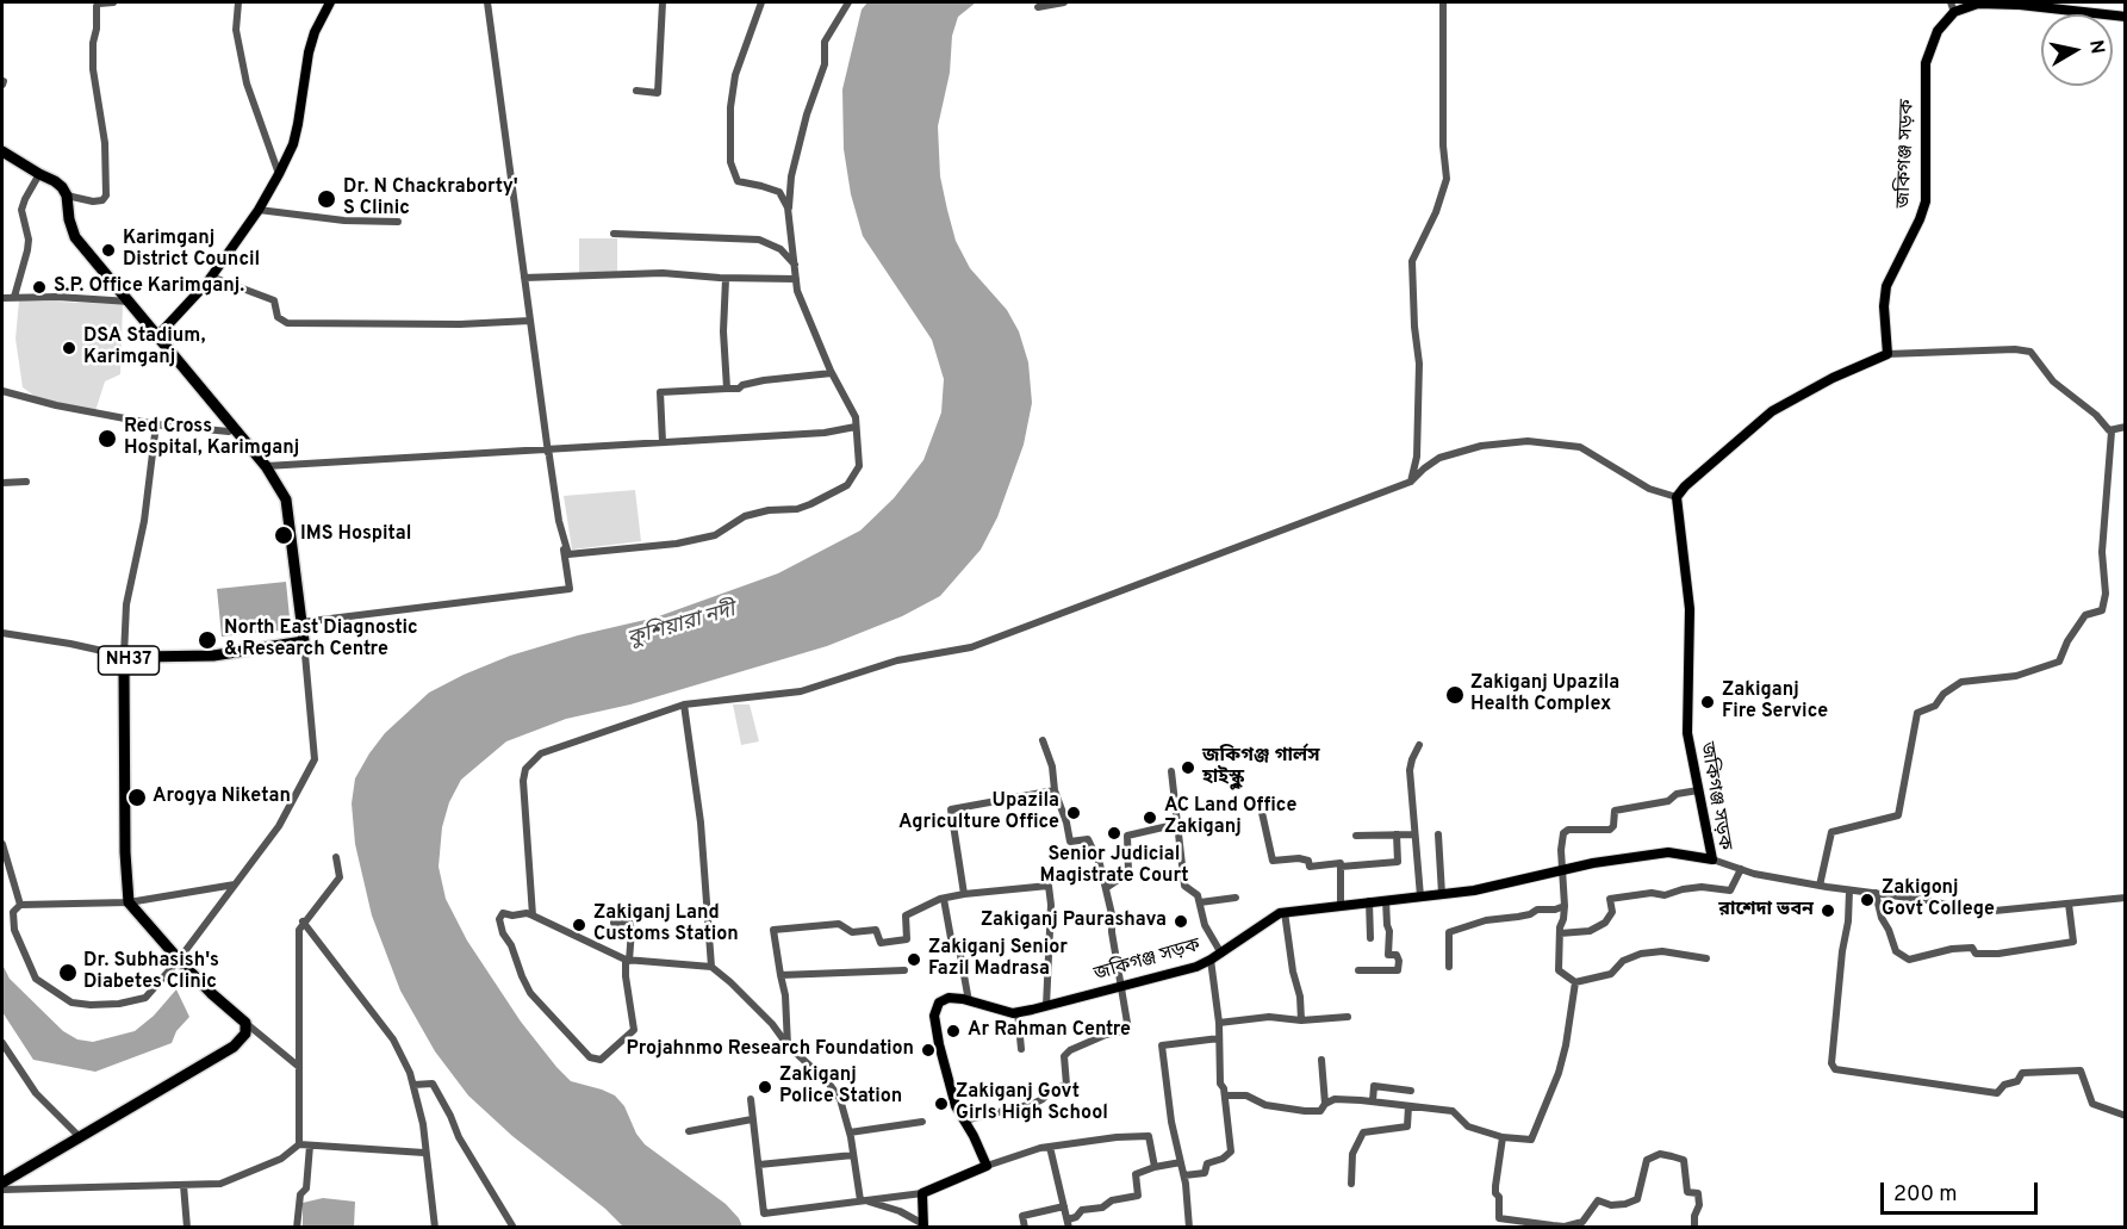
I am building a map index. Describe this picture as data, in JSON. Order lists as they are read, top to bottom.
{
  "streets": {
    "highway": ["NH37"],
    "main road": ["জকিগঞ্জ সড়ক"]
  },
  "water": ["কুশিয়ারা নদী"],
  "places": [
    "Dr. N Chackraborty' S Clinic",
    "Karimganj District Council",
    "S.P. Office Karimganj.",
    "DSA Stadium, Karimganj",
    "Red Cross Hospital, Karimganj",
    "IMS Hospital",
    "North East Diagnostic & Research Centre",
    "Zakiganj Upazila Health Complex",
    "Zakiganj Fire Service",
    "জকিগঞ্জ গার্লস হাইস্কুল",
    "Arogya Niketan",
    "Upazila Agriculture Office",
    "AC Land Office Zakiganj",
    "Senior Judicial Magistrate Court",
    "Zakigonj Govt College",
    "রাশেদা ভবন",
    "Zakiganj Paurashava",
    "Zakiganj Land Customs Station",
    "Zakiganj Senior Fazil Madrasa",
    "Dr. Subhasish's Diabetes Clinic",
    "Ar Rahman Centre",
    "Projahnmo Research Foundation",
    "Zakiganj Police Station",
    "Zakiganj Govt Girls High School"
  ],
  "scale_bar": "200 m",
  "north": "right"
}
